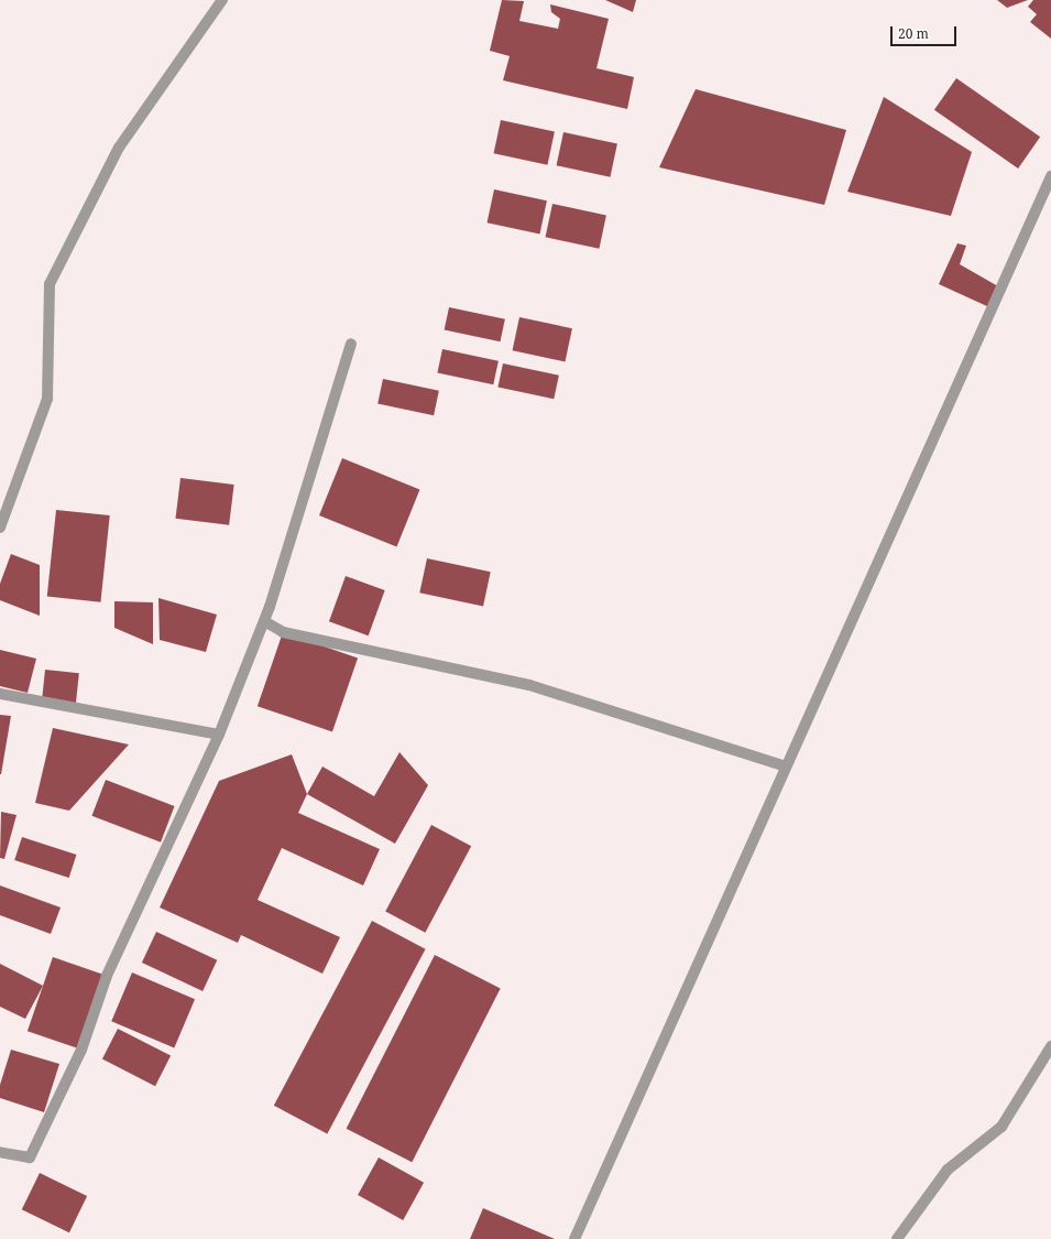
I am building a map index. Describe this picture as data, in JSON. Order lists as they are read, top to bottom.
{
  "scale_bar": "20 m"
}
